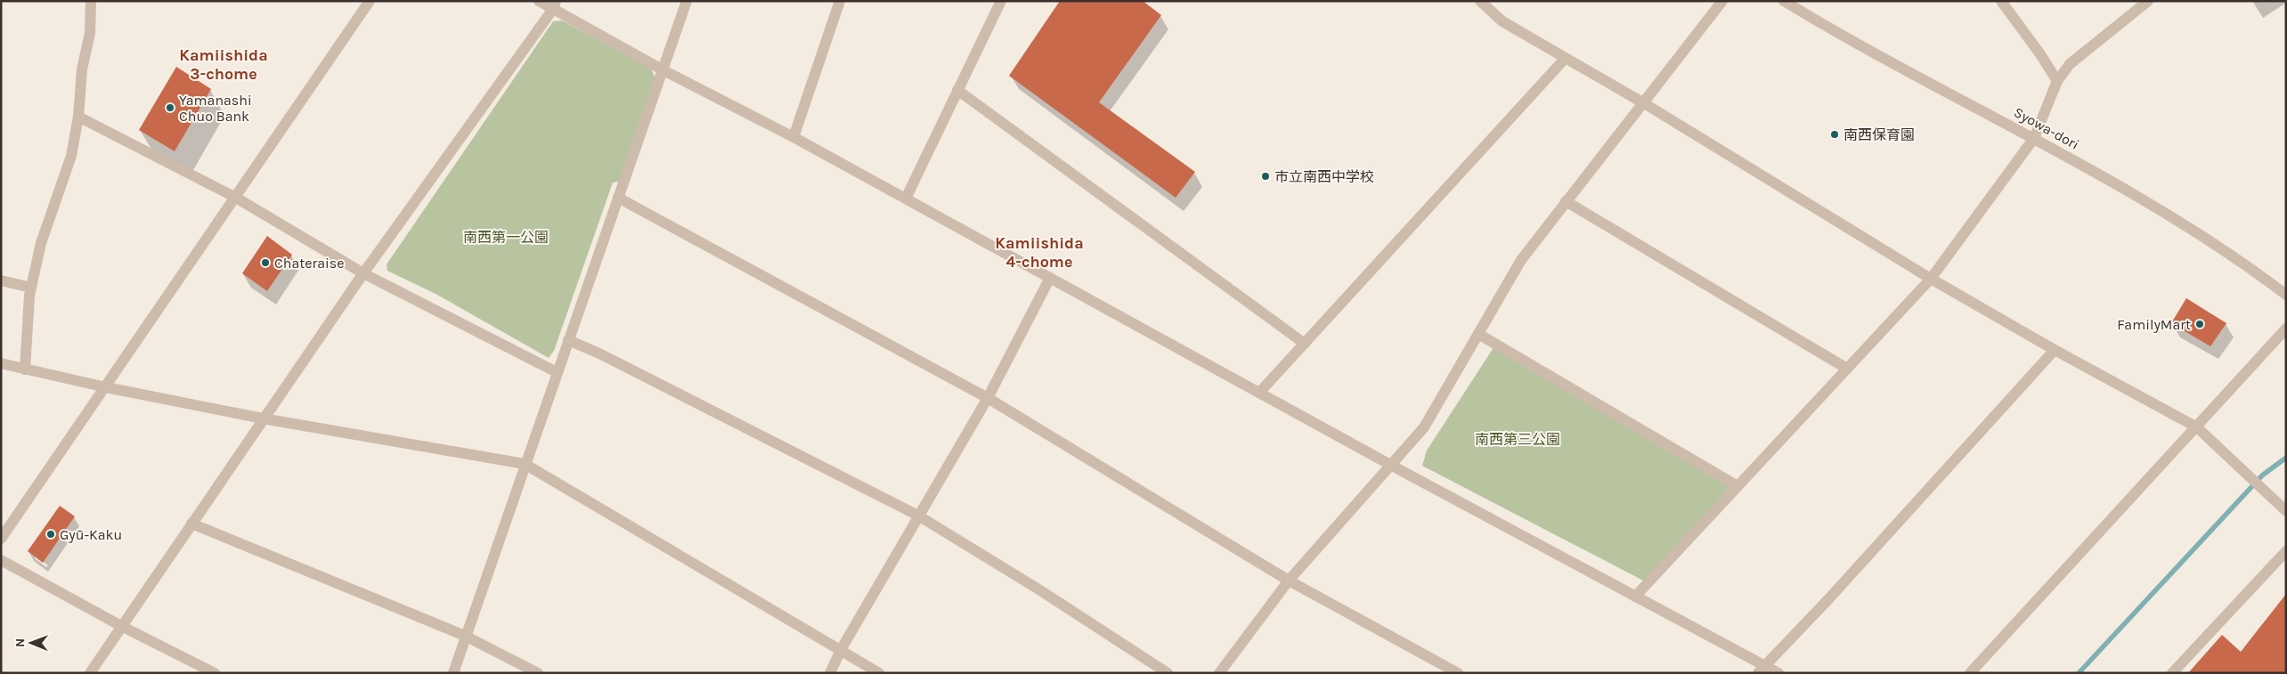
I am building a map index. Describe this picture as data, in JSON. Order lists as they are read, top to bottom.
{
  "streets": {
    "street": ["Syowa-dori"]
  },
  "districts": ["Kamiishida 3-chome", "Kamiishida 4-chome"],
  "parks": ["南西第一公園", "南西第三公園"],
  "places": [
    "Yamanashi Chuo Bank",
    "南西保育園",
    "市立南西中学校",
    "Chateraise",
    "FamilyMart",
    "Gyū-Kaku"
  ],
  "north": "left"
}
